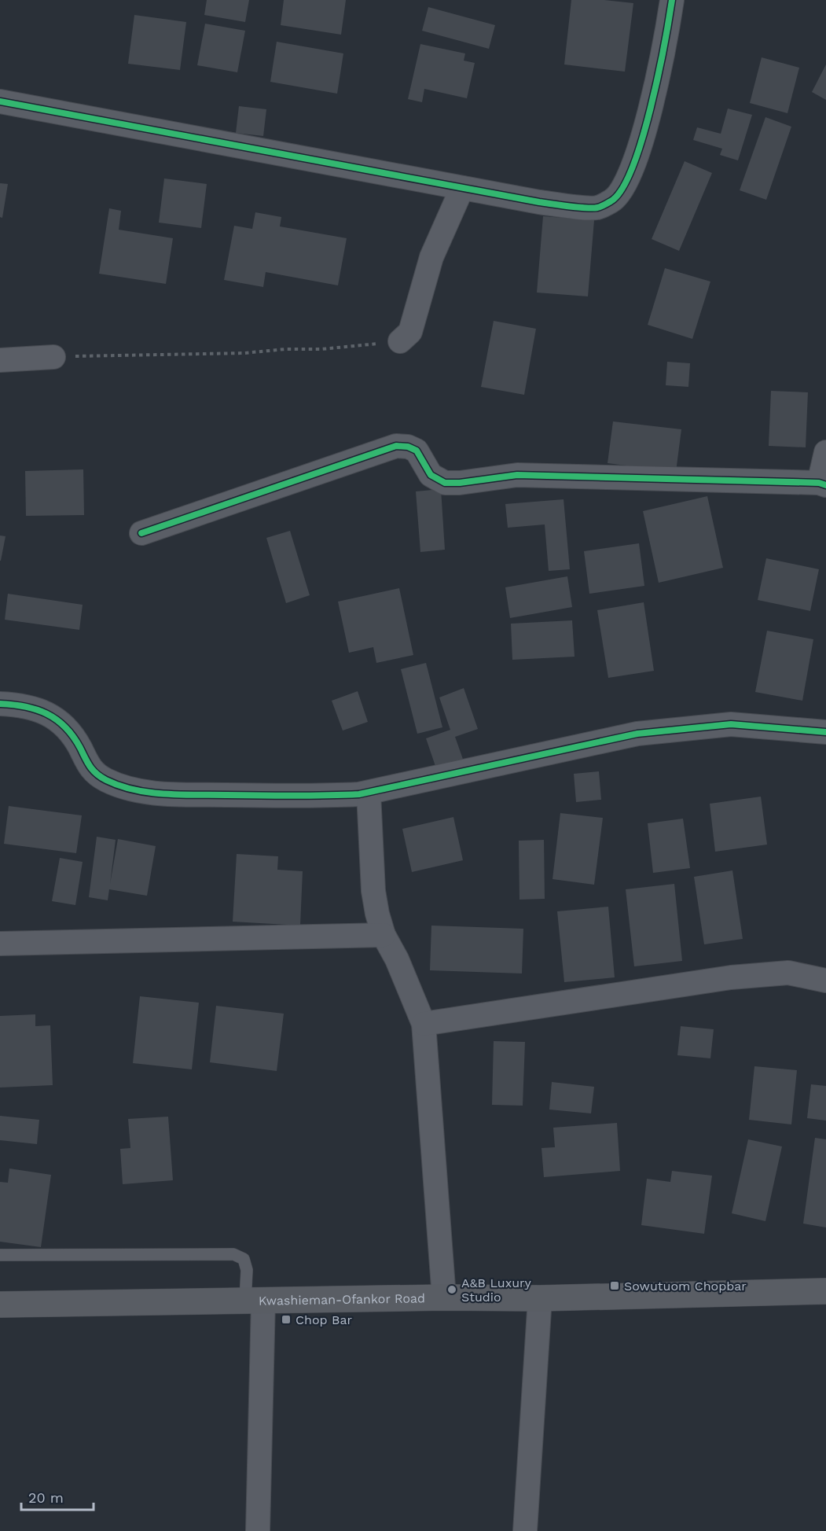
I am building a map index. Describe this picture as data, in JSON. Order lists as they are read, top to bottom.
{
  "streets": {
    "main road": ["Kwashieman-Ofankor Road"]
  },
  "places": {
    "transit": ["Sowutuom Chopbar", "Chop Bar"],
    "other": ["A&B Luxury Studio"]
  },
  "scale_bar": "20 m"
}
